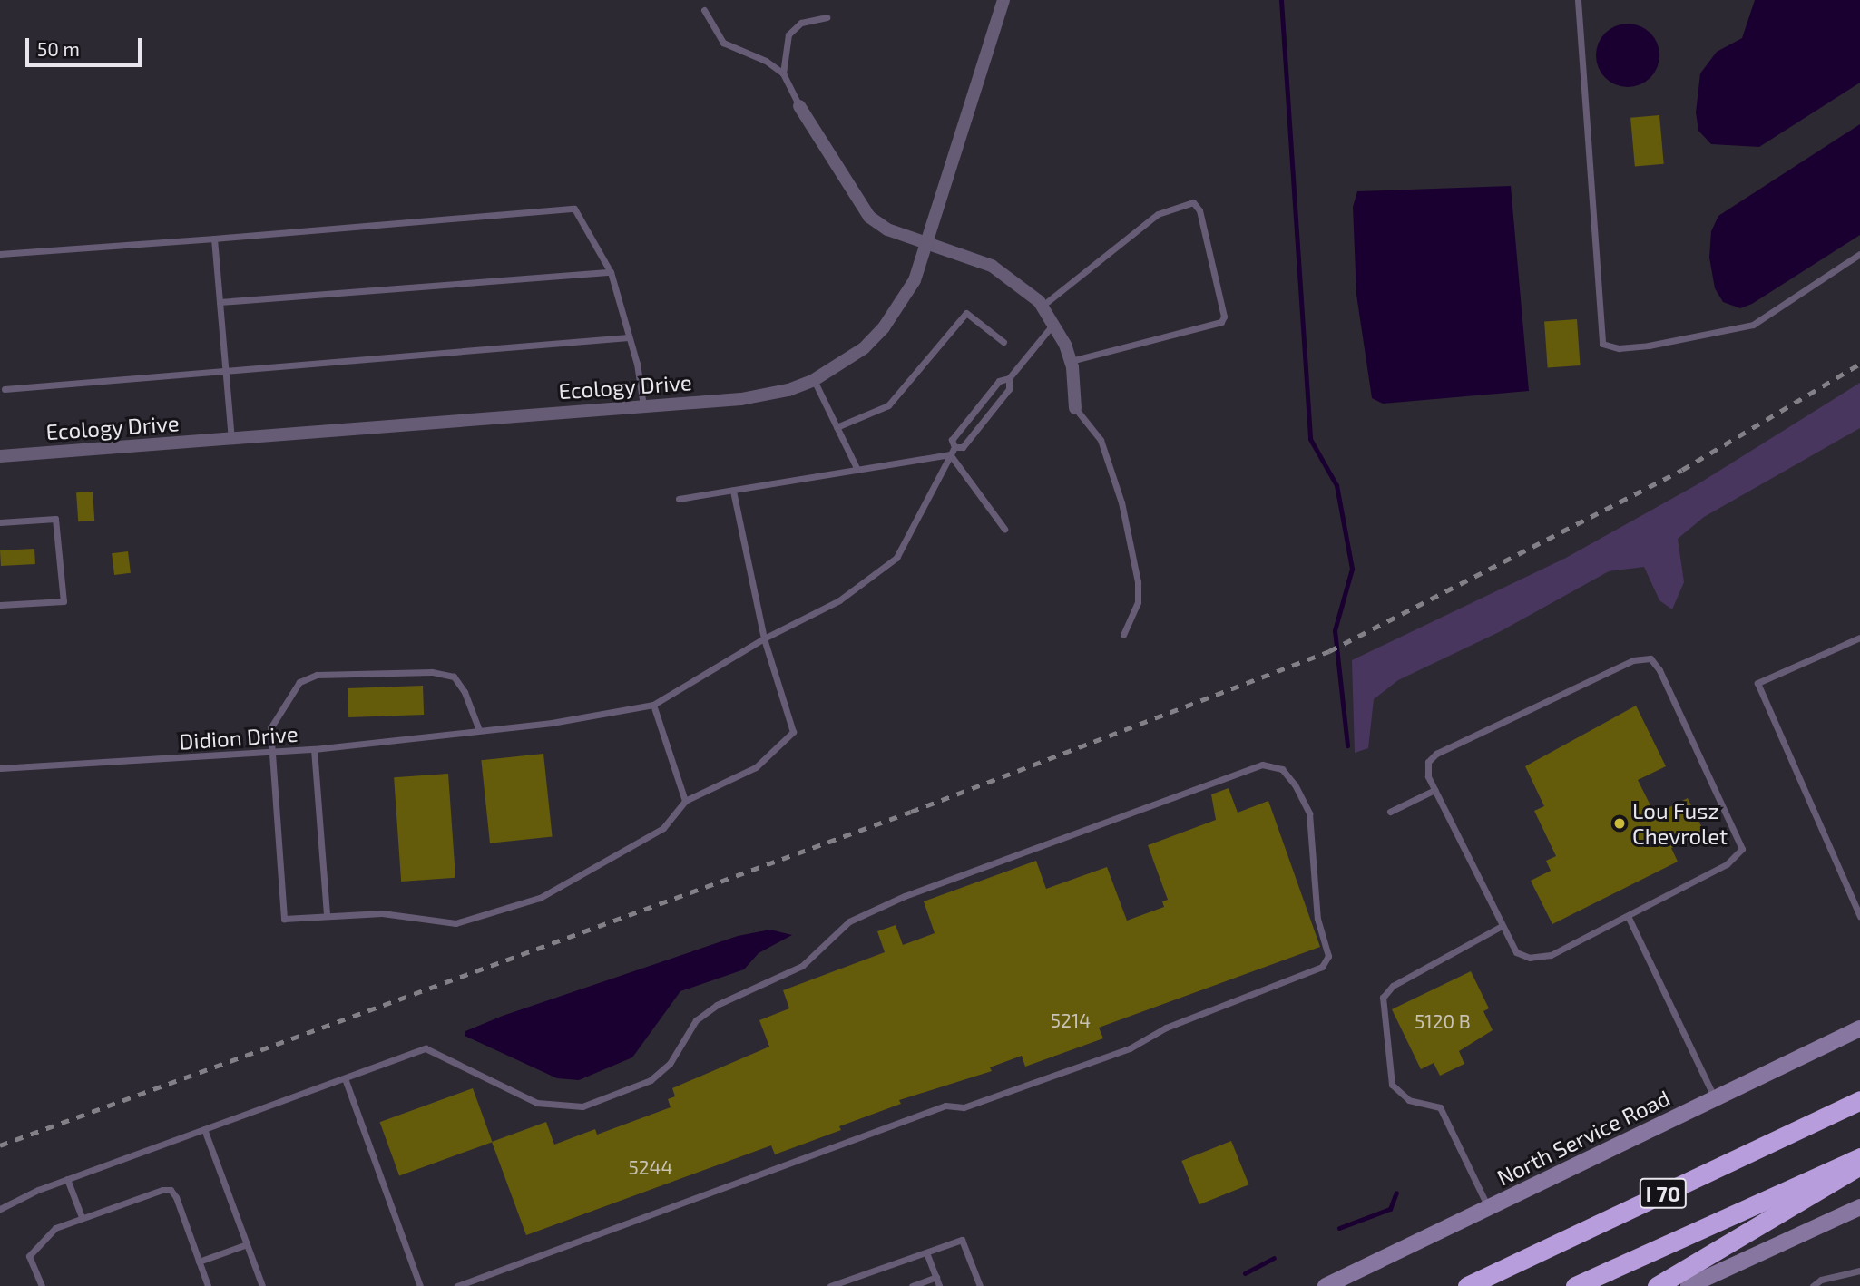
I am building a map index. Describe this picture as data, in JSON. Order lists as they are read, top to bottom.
{
  "streets": {
    "highway": ["I 70"],
    "street": ["Ecology Drive", "North Service Road"],
    "lane": ["Didion Drive"]
  },
  "places": ["Lou Fusz Chevrolet"],
  "house_numbers": ["5214", "5120 B", "5244"],
  "scale_bar": "50 m"
}
